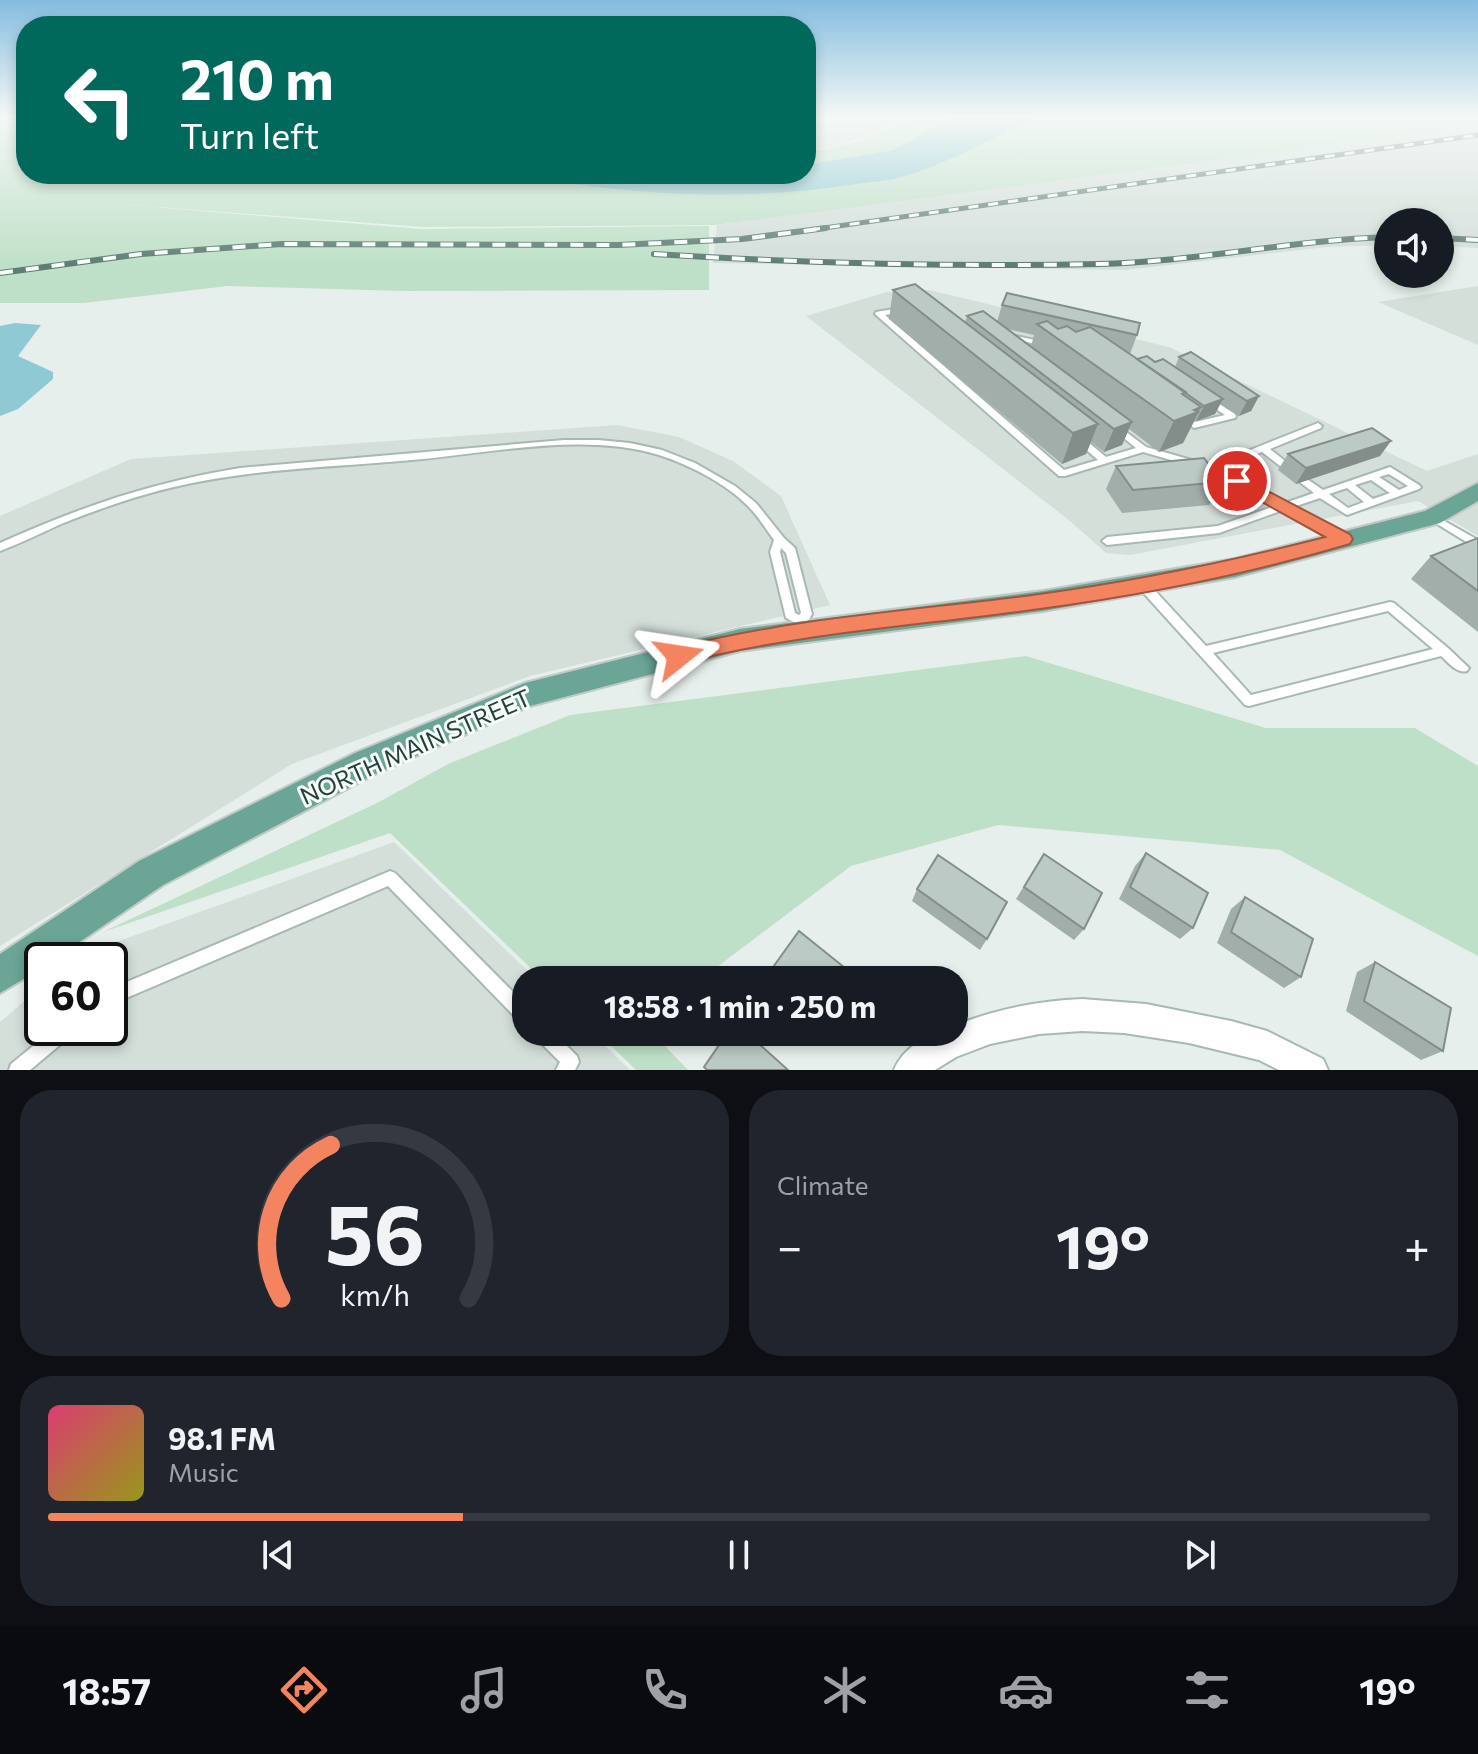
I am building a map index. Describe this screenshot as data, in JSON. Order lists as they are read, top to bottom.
{
  "streets": {
    "main road": ["NORTH MAIN STREET"]
  },
  "page": {
    "turn": ["210 m", "Turn left"],
    "limit": "60",
    "trip": "18:58 · 1 min · 250 m",
    "tile": "Climate",
    "heat": ["−", "19°", "+"],
    "song": ["98.1 FM", "Music"],
    "tabs": ["18:57", "19°"],
    "gauge": ["56", "km/h"]
  }
}
